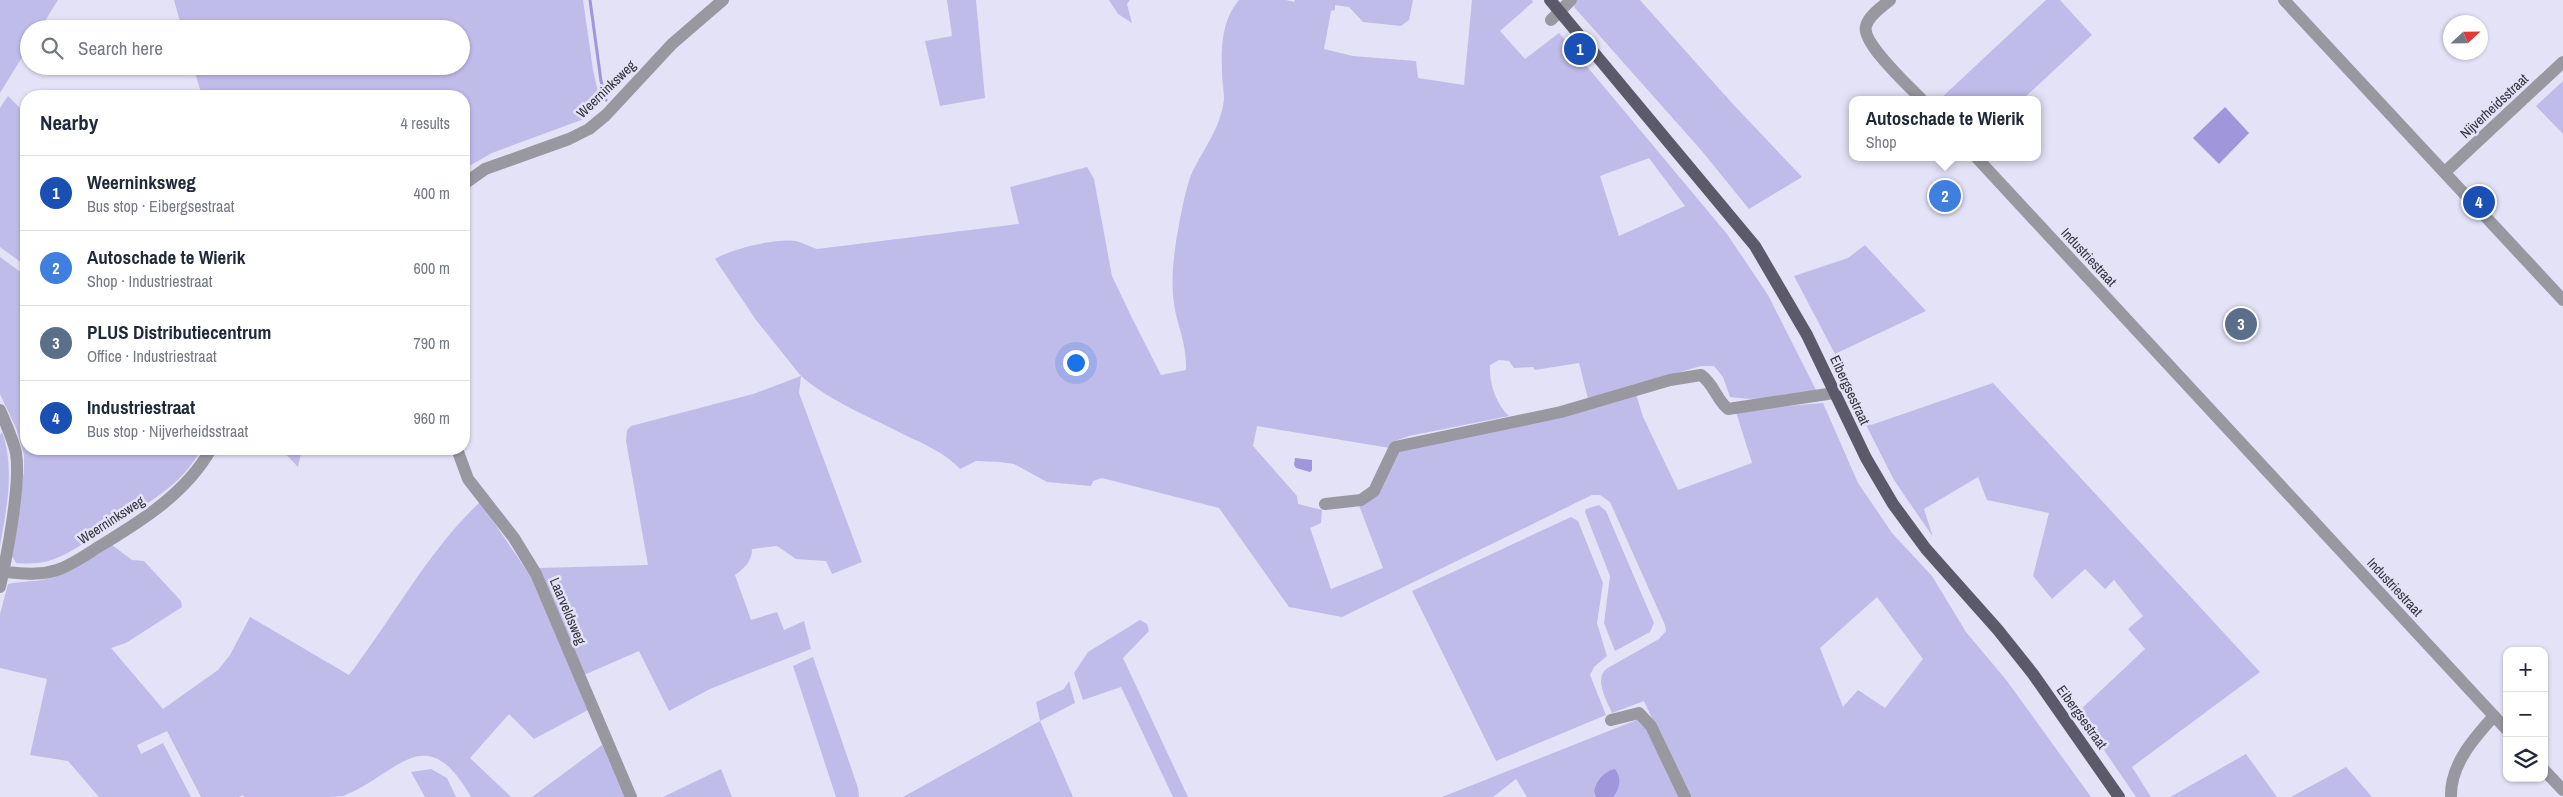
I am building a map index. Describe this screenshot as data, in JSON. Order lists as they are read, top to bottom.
{
  "streets": {
    "main road": ["Eibergsestraat"],
    "street": [
      "Weerninksweg",
      "Nijverheidsstraat",
      "Industriestraat",
      "Laarveldsweg"
    ]
  },
  "north": "right",
  "page": {
    "search": "Search here",
    "pins": [
      "1",
      "2",
      "4",
      "3"
    ],
    "heading": ["Nearby", "4 results"],
    "popup": ["Autoschade te Wierik", "Shop"],
    "list": [
      {
        "mark": "1",
        "name": "Weerninksweg",
        "note": "Bus stop · Eibergsestraat",
        "value": "400 m"
      },
      {
        "mark": "2",
        "name": "Autoschade te Wierik",
        "note": "Shop · Industriestraat",
        "value": "600 m"
      },
      {
        "mark": "3",
        "name": "PLUS Distributiecentrum",
        "note": "Office · Industriestraat",
        "value": "790 m"
      },
      {
        "mark": "4",
        "name": "Industriestraat",
        "note": "Bus stop · Nijverheidsstraat",
        "value": "960 m"
      }
    ],
    "map_buttons": ["+", "−"]
  }
}
